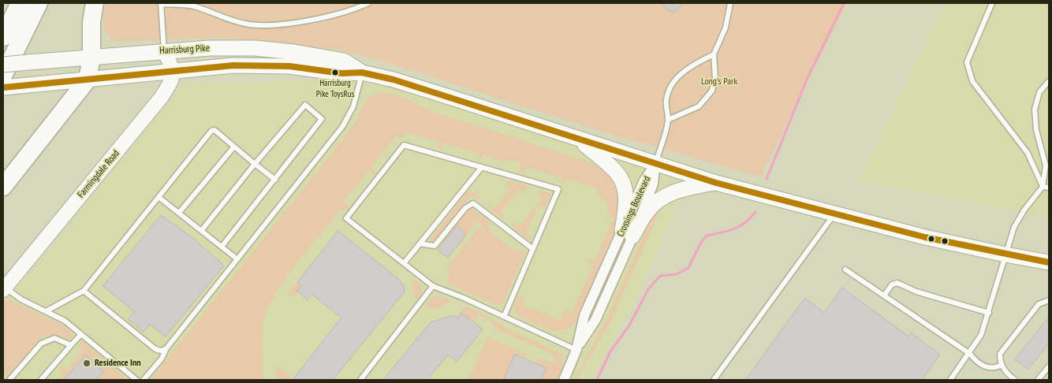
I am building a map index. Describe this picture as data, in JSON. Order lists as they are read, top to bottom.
{
  "streets": {
    "main road": ["Harrisburg Pike"],
    "street": ["Farmingdale Road", "Crossings Boulevard"]
  },
  "crossings": [
    ["Harrisburg Pike", "Farmingdale Road"],
    ["Harrisburg Pike", "Crossings Boulevard"]
  ],
  "parks": ["Long's Park"],
  "places": ["Harrisburg Pike ToysRus", "Residence Inn"]
}
